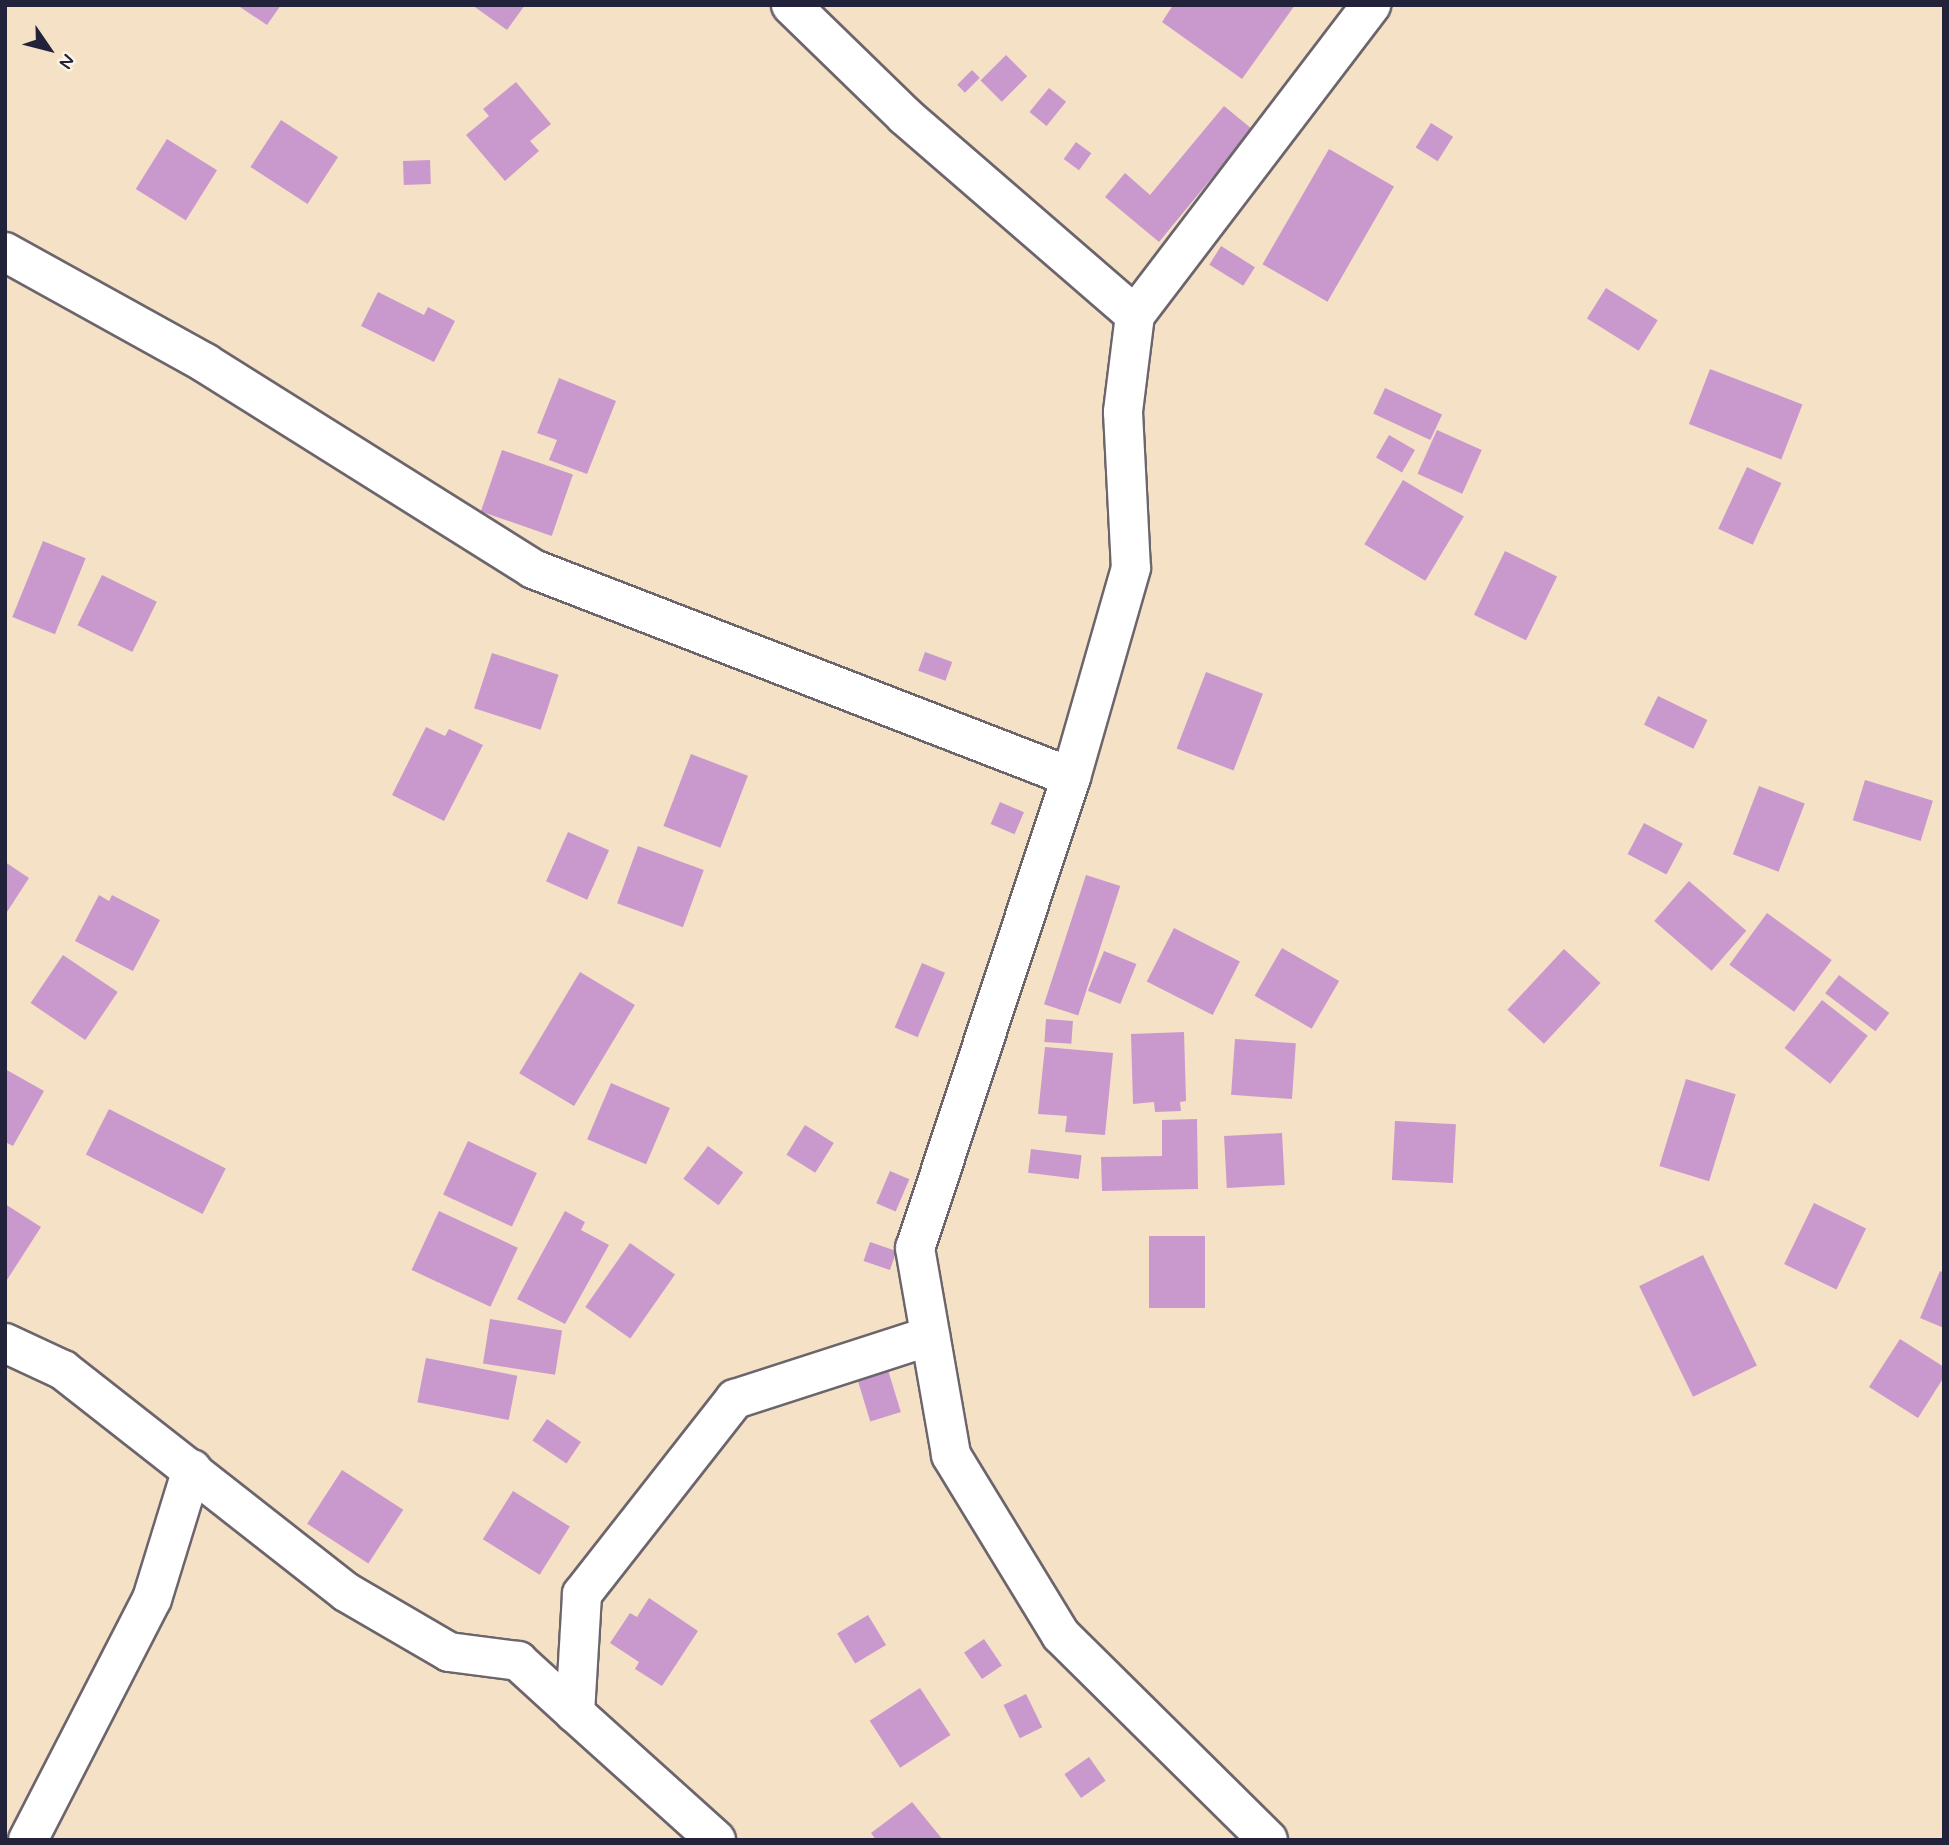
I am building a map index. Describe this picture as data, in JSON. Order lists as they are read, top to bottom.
{
  "north": "bottom right"
}
